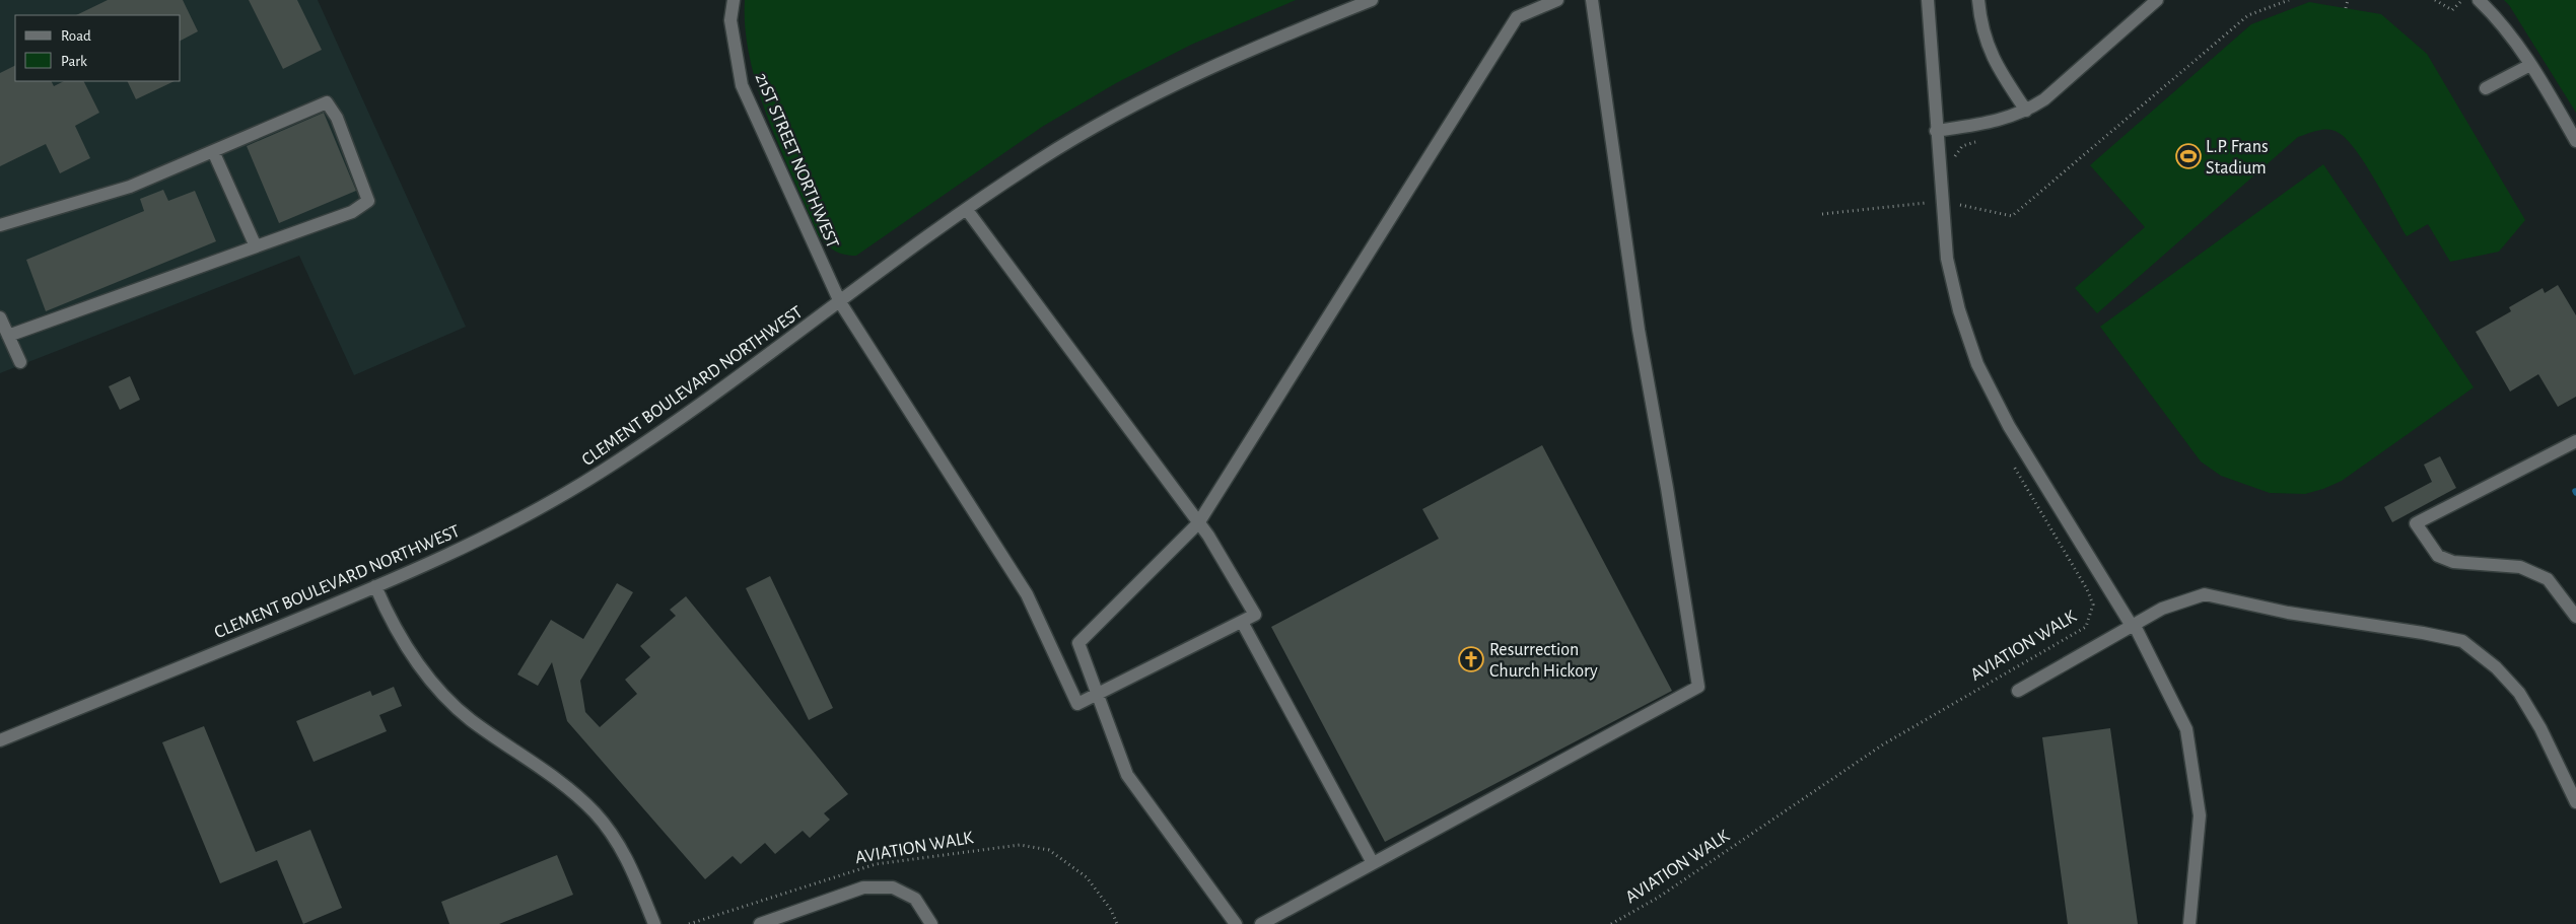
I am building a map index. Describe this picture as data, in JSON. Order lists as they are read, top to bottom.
{
  "streets": {
    "street": ["21ST STREET NORTHWEST", "CLEMENT BOULEVARD NORTHWEST"],
    "path": ["AVIATION WALK"]
  },
  "crossings": [
    ["21ST STREET NORTHWEST", "CLEMENT BOULEVARD NORTHWEST"]
  ],
  "places": {
    "sports": ["L.P. Frans Stadium"],
    "church": ["Resurrection Church Hickory"]
  },
  "legend": ["Road", "Park"]
}
